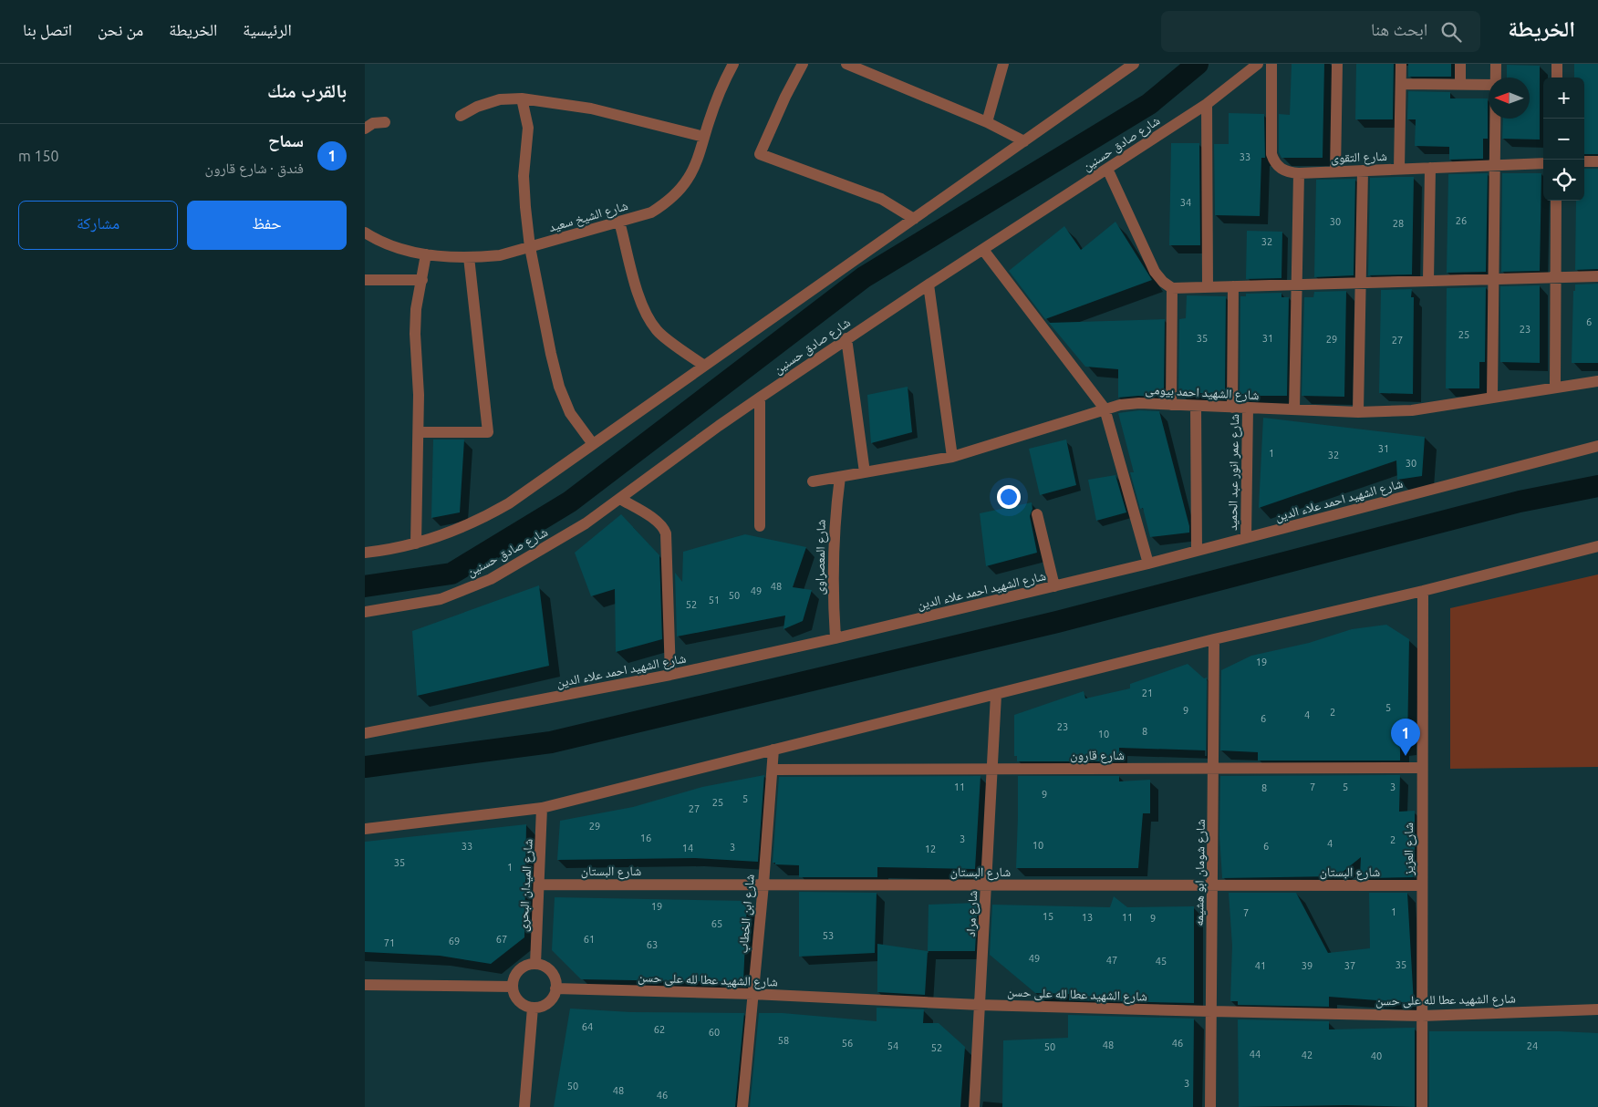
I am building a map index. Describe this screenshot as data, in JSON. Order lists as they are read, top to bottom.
{
  "streets": {
    "street": [
      "شارع صادق حسنين",
      "شارع التقوى",
      "شارع الشيخ سعيد",
      "شارع الشهيد احمد بيومى",
      "شارع عمر انور عبد الحميد",
      "شارع الشهيد احمد علاء الدين",
      "شارع المعصراوى",
      "شارع قارون",
      "شارع العزيز",
      "شارع البستان",
      "شارع شومان ابو هشيمه",
      "شارع الميدان البحرى",
      "شارع ابن الخطاب",
      "شارع مراد",
      "شارع الشهيد عطا لله على حسن"
    ]
  },
  "crossings": [
    ["شارع الشهيد احمد بيومى", "شارع عمر انور عبد الحميد"],
    ["شارع الشهيد احمد بيومى", "شارع المعصراوى"],
    ["شارع عمر انور عبد الحميد", "شارع الشهيد احمد علاء الدين"],
    ["شارع الشهيد احمد علاء الدين", "شارع المعصراوى"],
    ["شارع قارون", "شارع العزيز"],
    ["شارع قارون", "شارع شومان ابو هشيمه"],
    ["شارع قارون", "شارع ابن الخطاب"],
    ["شارع قارون", "شارع مراد"],
    ["شارع العزيز", "شارع البستان"],
    ["شارع العزيز", "شارع الشهيد عطا لله على حسن"],
    ["شارع البستان", "شارع شومان ابو هشيمه"],
    ["شارع البستان", "شارع الميدان البحرى"],
    ["شارع البستان", "شارع ابن الخطاب"],
    ["شارع البستان", "شارع مراد"],
    ["شارع شومان ابو هشيمه", "شارع الشهيد عطا لله على حسن"],
    ["شارع الميدان البحرى", "شارع الشهيد عطا لله على حسن"],
    ["شارع ابن الخطاب", "شارع الشهيد عطا لله على حسن"],
    ["شارع مراد", "شارع الشهيد عطا لله على حسن"]
  ],
  "house_numbers": [
    "33",
    "34",
    "26",
    "30",
    "28",
    "32",
    "6",
    "23",
    "25",
    "35",
    "31",
    "29",
    "27",
    "31",
    "1",
    "32",
    "30",
    "48",
    "49",
    "50",
    "51",
    "52",
    "19",
    "21",
    "5",
    "9",
    "2",
    "4",
    "6",
    "23",
    "8",
    "10",
    "11",
    "7",
    "5",
    "3",
    "8",
    "9",
    "5",
    "25",
    "27",
    "29",
    "16",
    "3",
    "2",
    "4",
    "10",
    "33",
    "6",
    "3",
    "14",
    "12",
    "35",
    "1",
    "19",
    "1",
    "7",
    "15",
    "13",
    "11",
    "9",
    "65",
    "53",
    "67",
    "61",
    "69",
    "71",
    "63",
    "49",
    "47",
    "45",
    "35",
    "41",
    "39",
    "37",
    "64",
    "62",
    "60",
    "58",
    "56",
    "46",
    "48",
    "54",
    "24",
    "50",
    "52",
    "44",
    "42",
    "40",
    "3",
    "50",
    "48",
    "46"
  ],
  "north": "left",
  "page": {
    "header": "الخريطة",
    "search": "ابحث هنا",
    "nav": [
      "الرئيسية",
      "الخريطة",
      "من نحن",
      "اتصل بنا"
    ],
    "heading": "بالقرب منك",
    "map_buttons": ["+", "−"],
    "list": [
      {
        "mark": "1",
        "name": "سماح",
        "note": "فندق · شارع قارون",
        "value": "150 m"
      }
    ],
    "buttons": ["حفظ", "مشاركة"],
    "pins": "1"
  }
}
